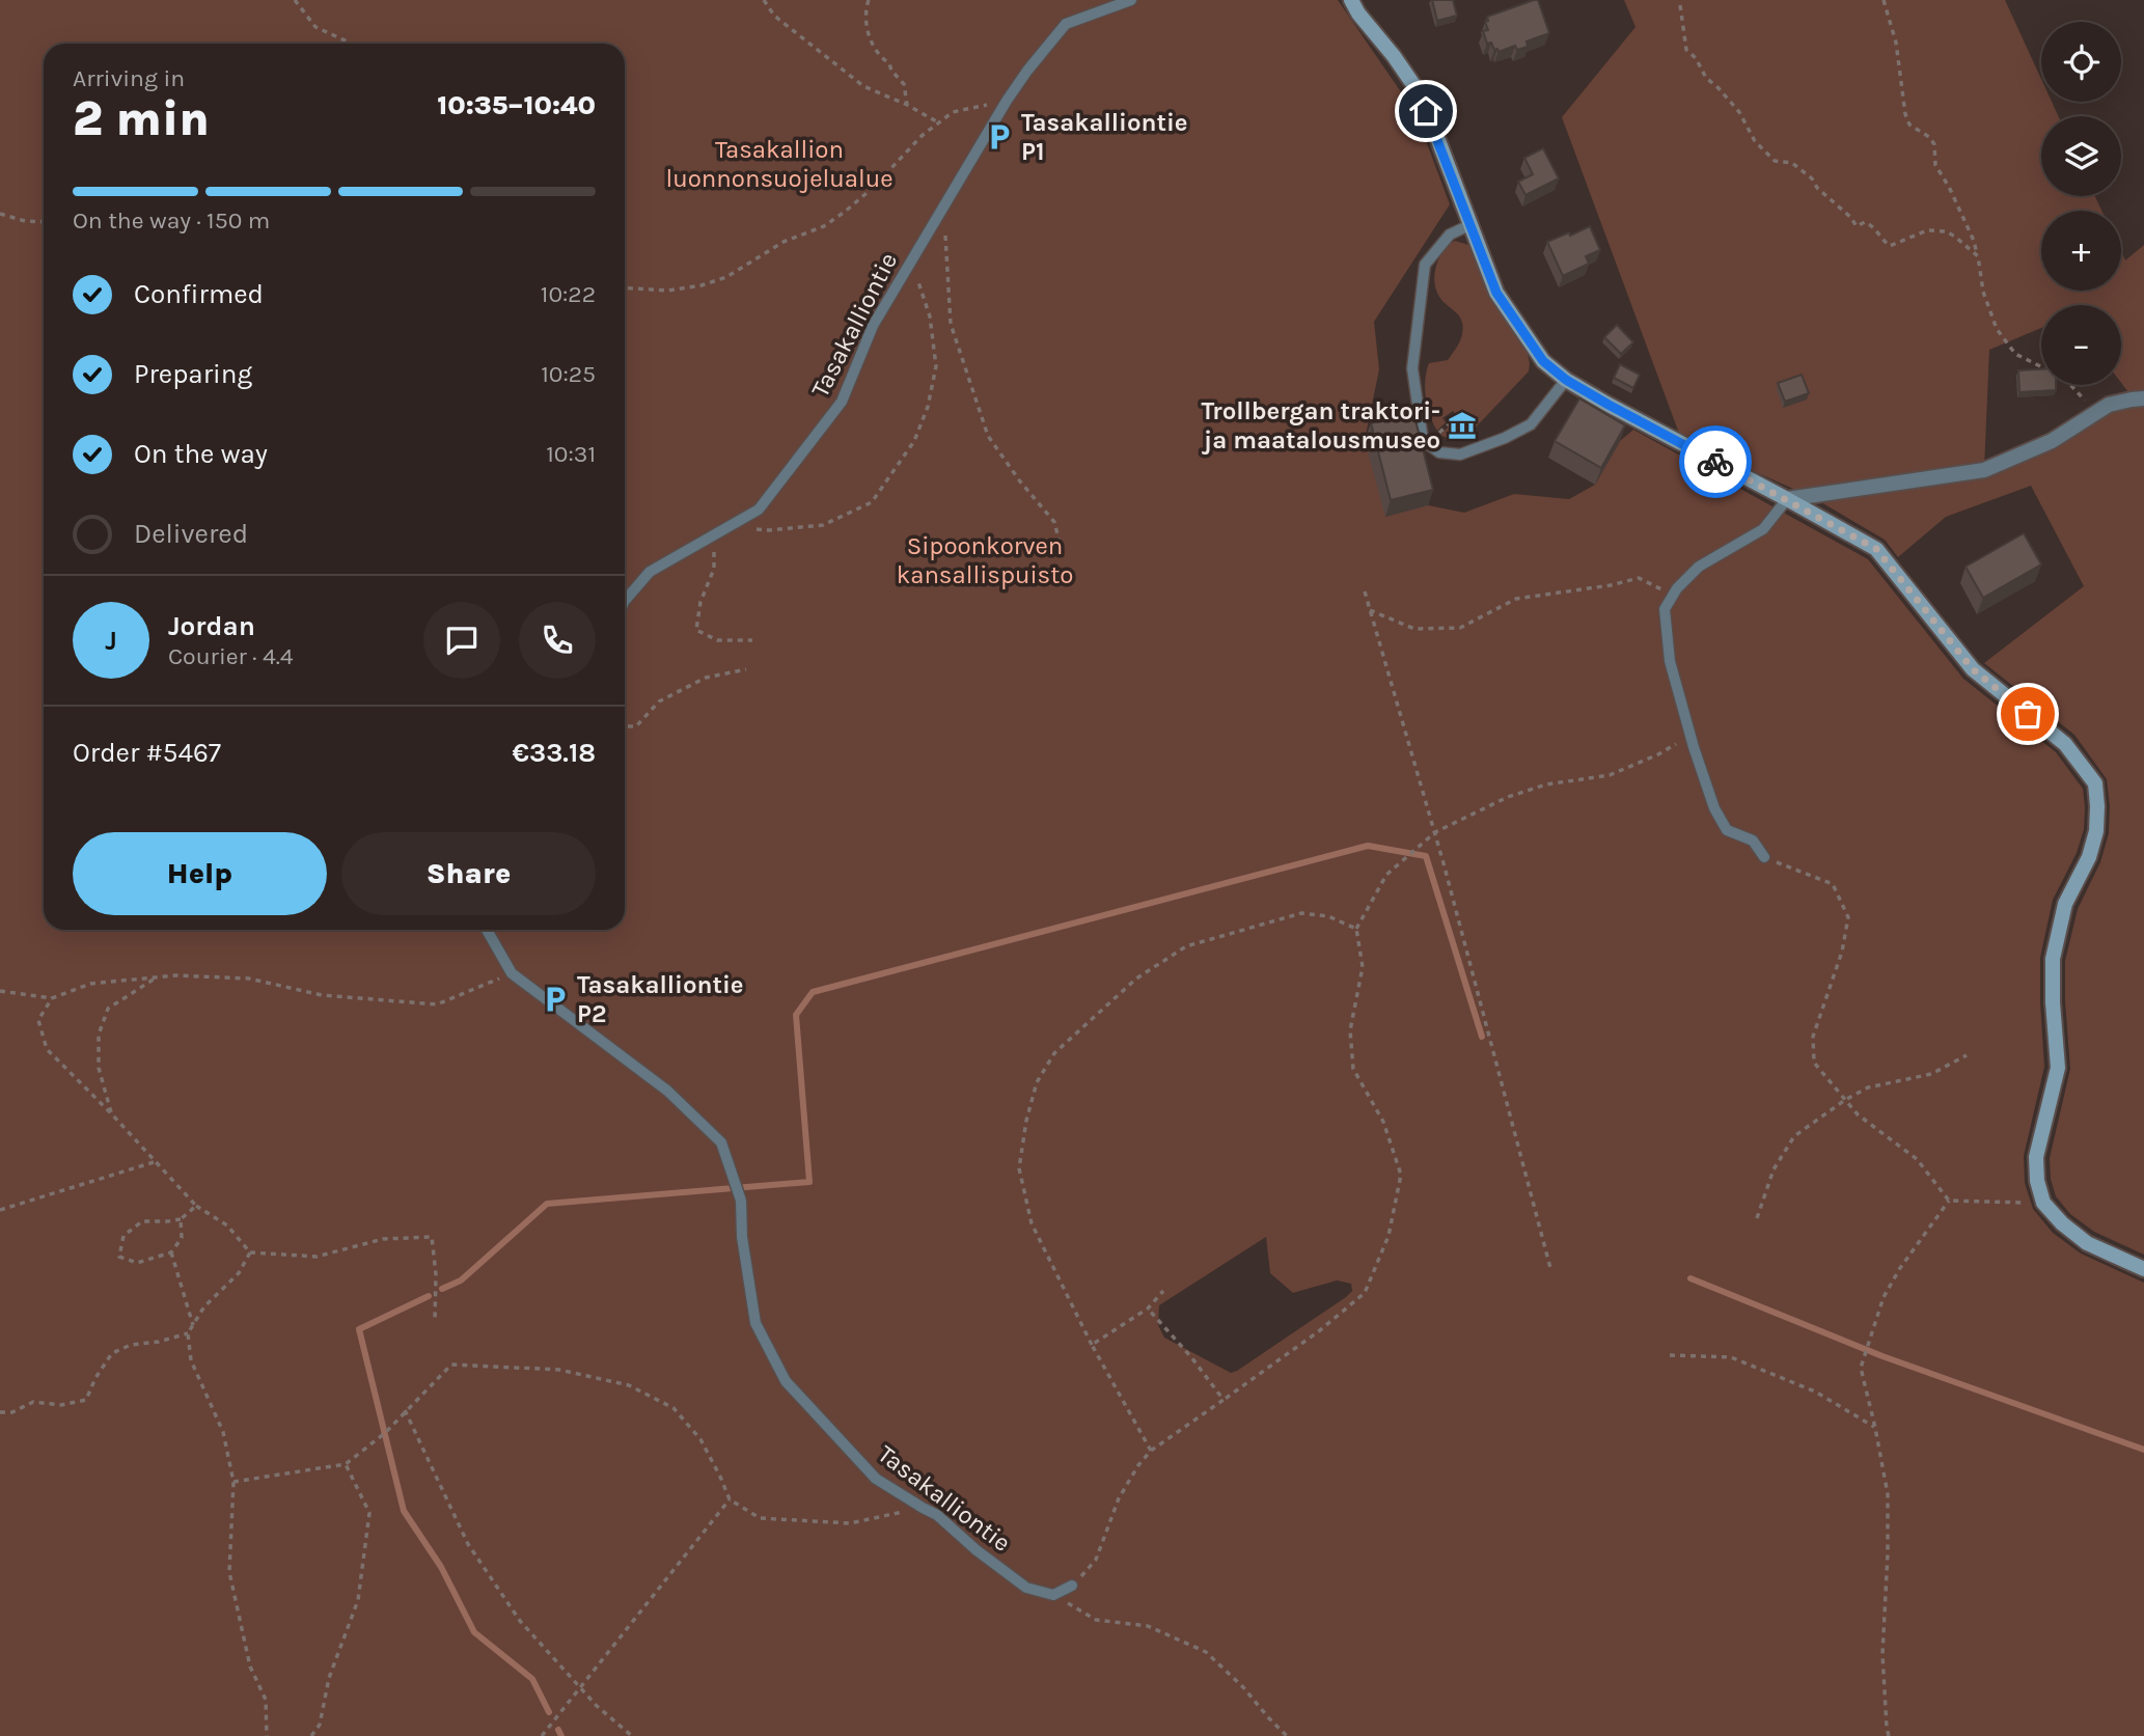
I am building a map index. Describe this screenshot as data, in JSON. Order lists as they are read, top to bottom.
{
  "streets": {
    "lane": ["Tasakalliontie"]
  },
  "parks": ["Tasakallion luonnonsuojelualue", "Sipoonkorven kansallispuisto"],
  "places": {
    "parking": ["Tasakalliontie P1", "Tasakalliontie P2"],
    "museum": ["Trollbergan traktori- ja maatalousmuseo"]
  },
  "page": {
    "map_buttons": ["+", "−"],
    "heading": ["2 min", "Arriving in", "10:35–10:40"],
    "panel": [
      "Jordan",
      "Courier · 4.4",
      "Order #5467",
      "€33.18"
    ],
    "bar": "On the way · 150 m",
    "list": [
      ["Confirmed", "10:22"],
      ["Preparing", "10:25"],
      ["On the way", "10:31"],
      "Delivered"
    ],
    "round": "J",
    "buttons": ["Help", "Share"]
  }
}
